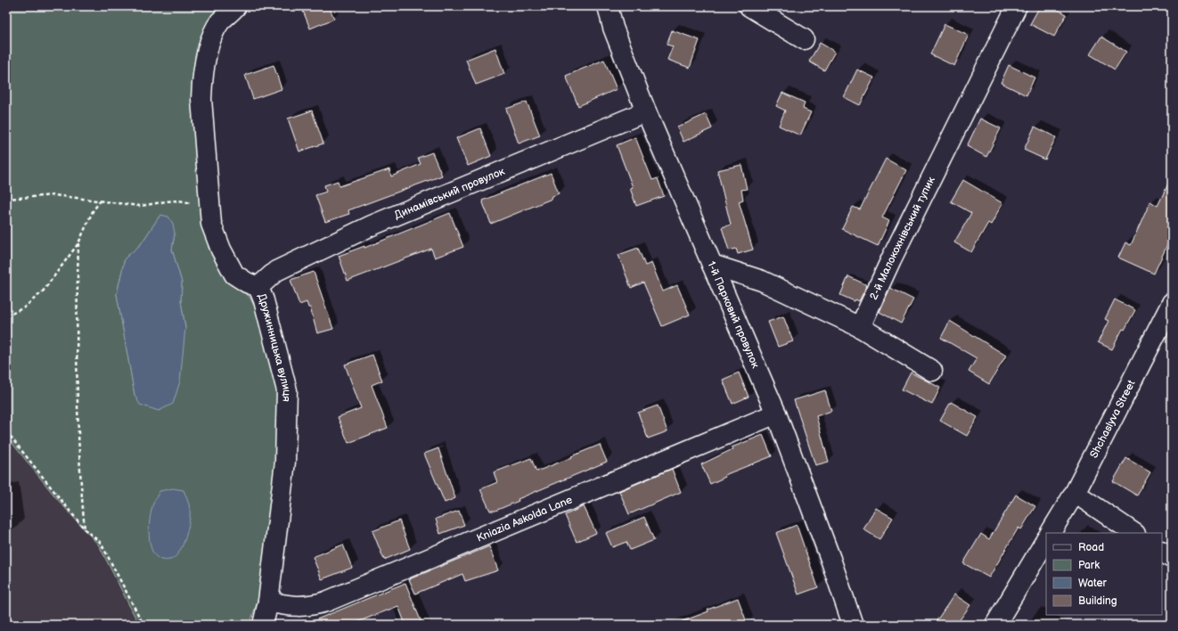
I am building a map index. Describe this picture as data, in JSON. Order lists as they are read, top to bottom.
{
  "streets": {
    "street": [
      "Динамівський провулок",
      "2-й Малокохнівський тупик",
      "1-й Парковий провулок",
      "Дружинницька вулиця",
      "Shchaslyva Street",
      "Kniazia Askolda Lane"
    ]
  },
  "crossings": [
    ["Динамівський провулок", "1-й Парковий провулок"],
    ["Динамівський провулок", "Дружинницька вулиця"],
    ["1-й Парковий провулок", "Kniazia Askolda Lane"],
    ["Дружинницька вулиця", "Kniazia Askolda Lane"]
  ],
  "legend": [
    "Road",
    "Park",
    "Water",
    "Building"
  ]
}
